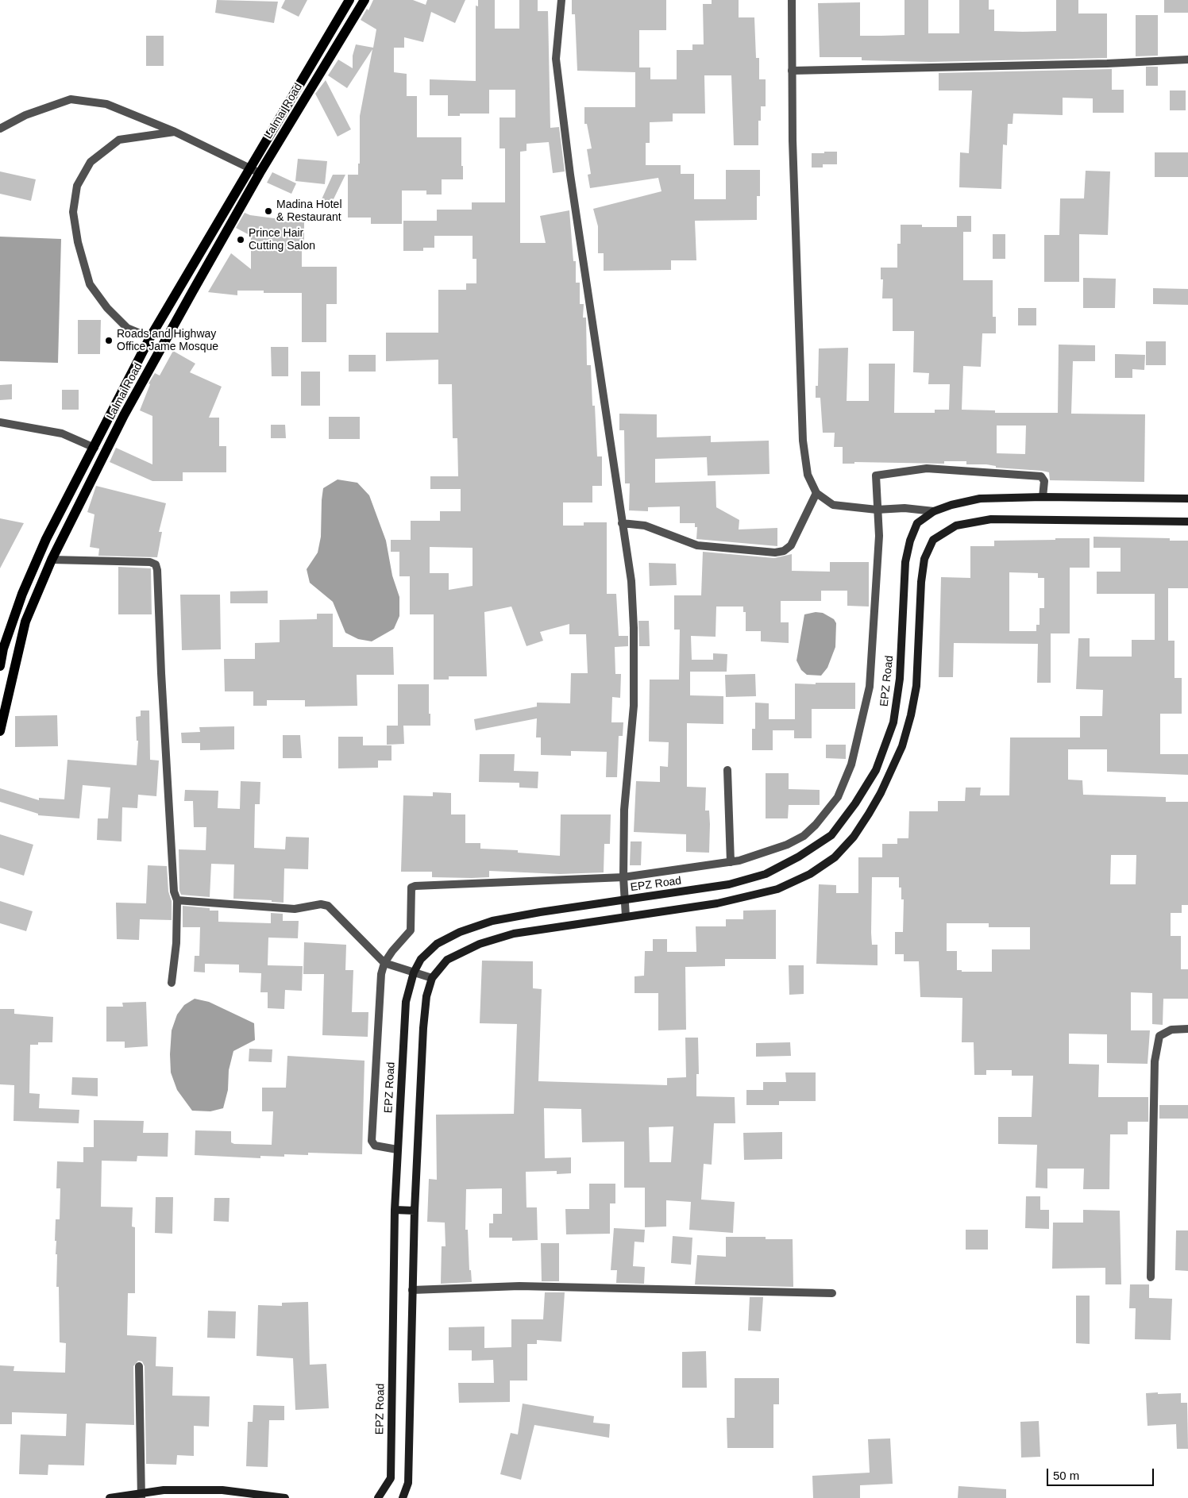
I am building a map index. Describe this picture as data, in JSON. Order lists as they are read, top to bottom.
{
  "streets": {
    "main road": ["Lalmai Road", "EPZ Road"]
  },
  "places": ["Madina Hotel & Restaurant", "Prince Hair Cutting Salon", "Roads and Highway Office Jame Mosque"],
  "scale_bar": "50 m"
}
